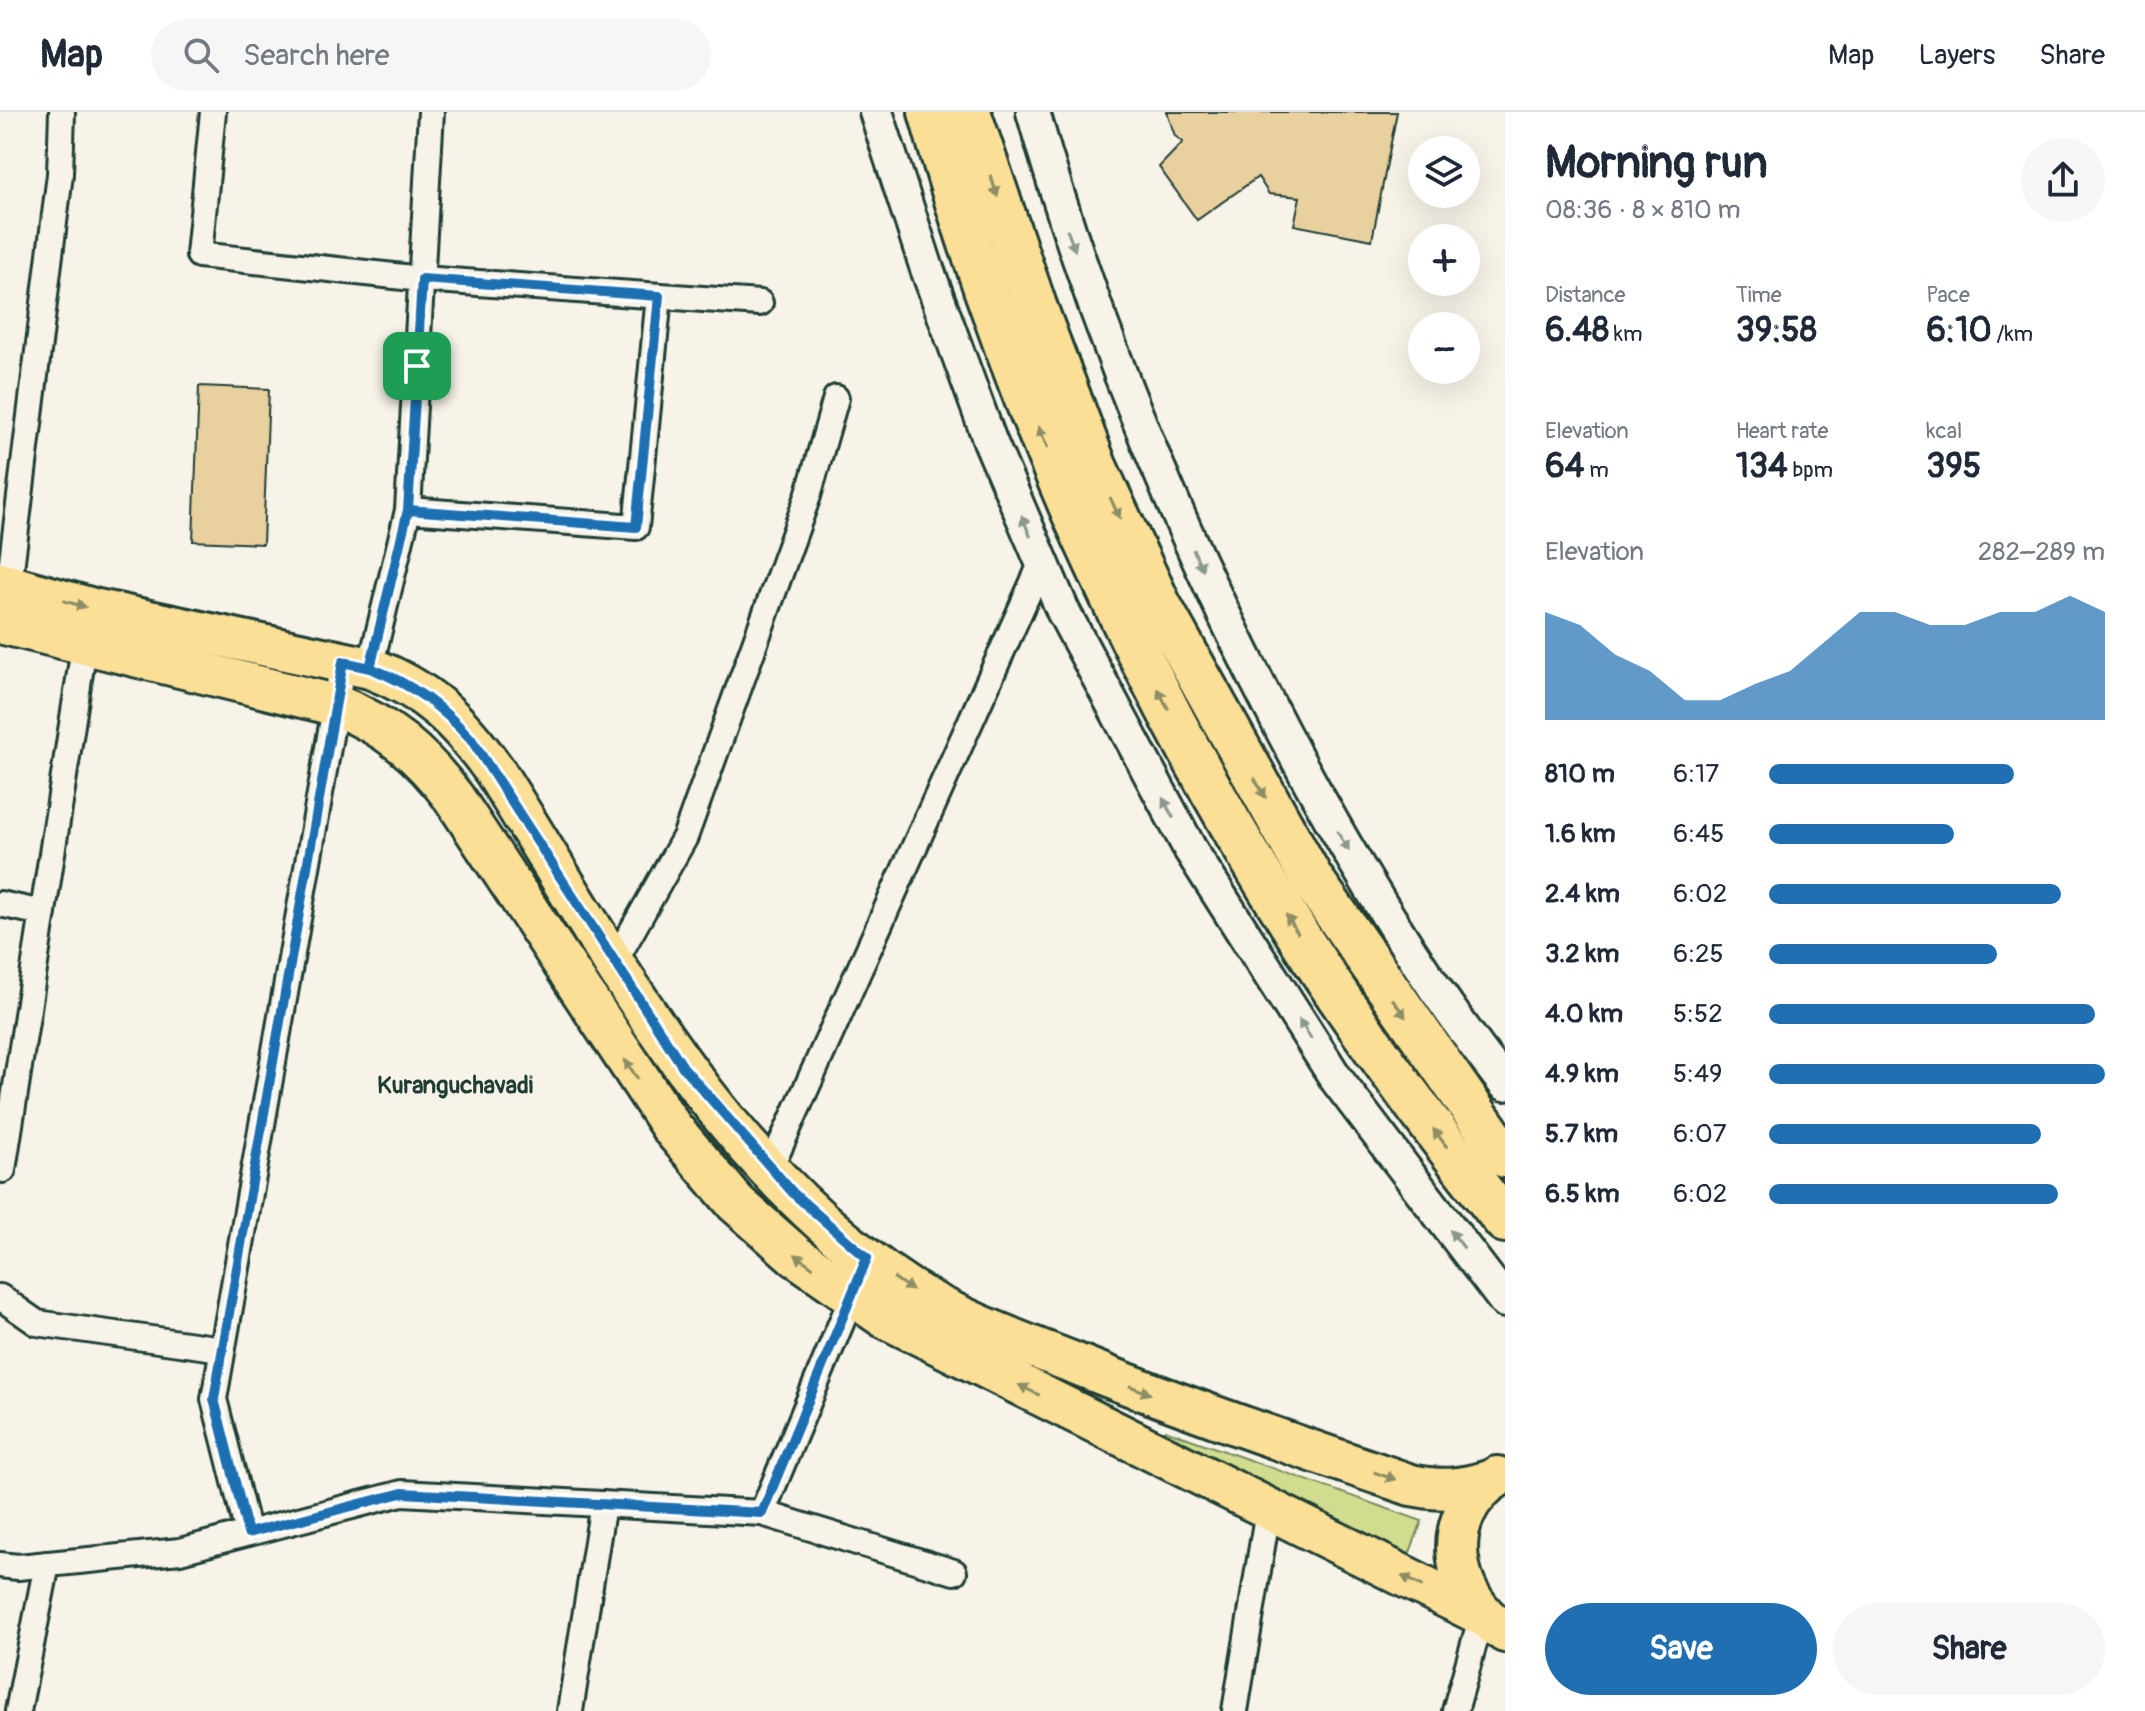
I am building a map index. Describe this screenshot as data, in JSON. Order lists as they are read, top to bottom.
{
  "districts": ["Kuranguchavadi"],
  "page": {
    "header": "Map",
    "search": "Search here",
    "nav": ["Map", "Layers", "Share"],
    "heading": ["Morning run", "08:36 · 8 × 810 m"],
    "map_buttons": ["+", "−"],
    "stats": [
      ["Distance", "6.48 km"],
      ["Time", "39:58"],
      ["Pace", "6:10 /km"],
      ["Elevation", "64 m"],
      ["Heart rate", "134 bpm"],
      ["kcal", "395"]
    ],
    "chart": ["Elevation", "282–289 m"],
    "list": [
      {
        "name": "810 m",
        "note": "6:17"
      },
      {
        "name": "1.6 km",
        "note": "6:45"
      },
      {
        "name": "2.4 km",
        "note": "6:02"
      },
      {
        "name": "3.2 km",
        "note": "6:25"
      },
      {
        "name": "4.0 km",
        "note": "5:52"
      },
      {
        "name": "4.9 km",
        "note": "5:49"
      },
      {
        "name": "5.7 km",
        "note": "6:07"
      },
      {
        "name": "6.5 km",
        "note": "6:02"
      }
    ],
    "buttons": ["Save", "Share"]
  }
}
